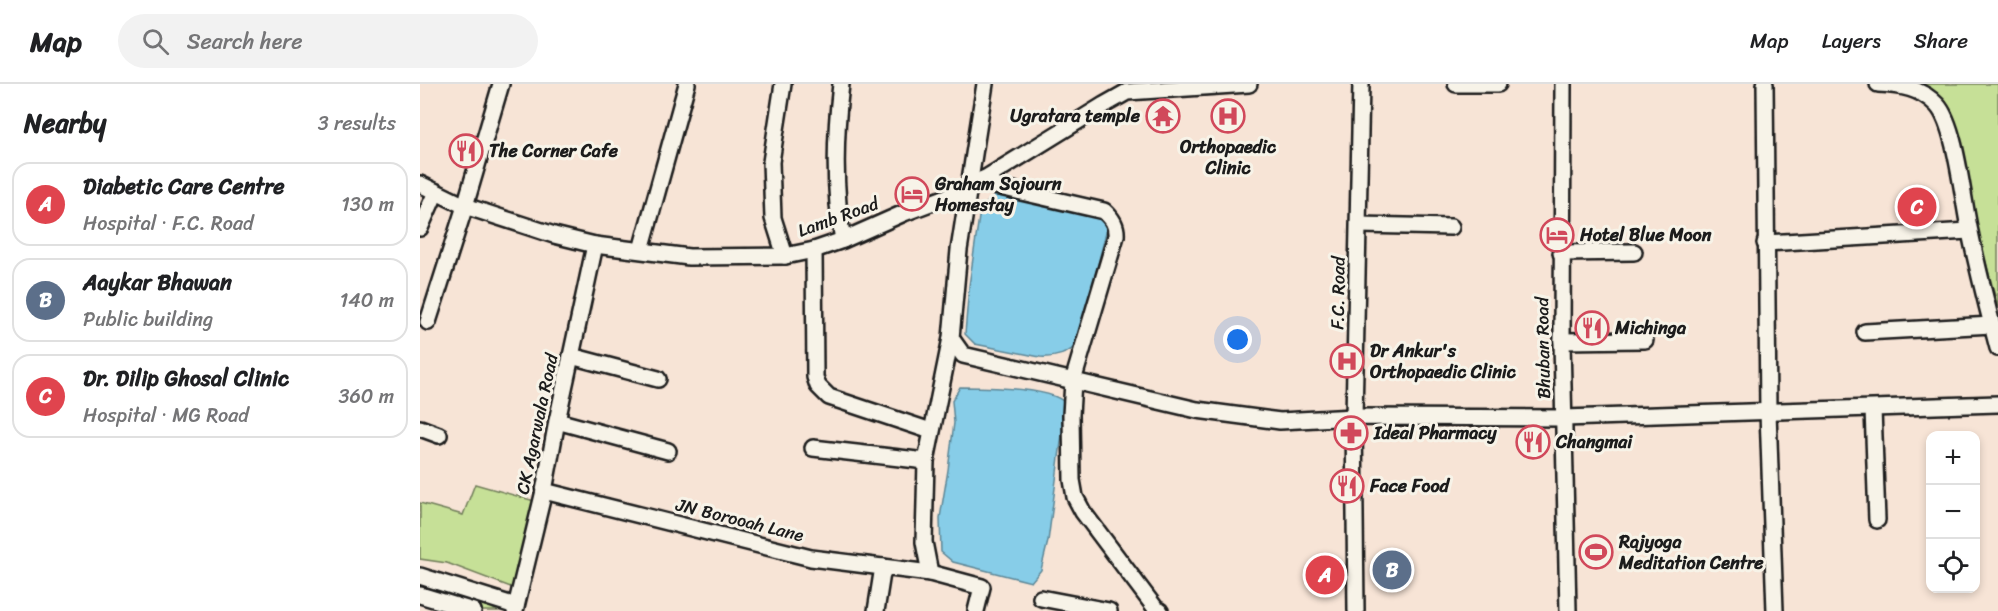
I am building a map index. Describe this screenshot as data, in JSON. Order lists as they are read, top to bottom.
{
  "streets": {
    "street": [
      "Lamb Road",
      "F.C. Road",
      "Bhuban Road",
      "CK Agarwala Road",
      "JN Borooah Lane"
    ]
  },
  "crossings": [
    ["Lamb Road", "CK Agarwala Road"],
    ["CK Agarwala Road", "JN Borooah Lane"]
  ],
  "places": {
    "temple": ["Ugratara temple"],
    "hospital": ["Orthopaedic Clinic", "Dr Ankur's Orthopaedic Clinic"],
    "restaurant": [
      "The Corner Cafe",
      "Michinga",
      "Changmai",
      "Face Food"
    ],
    "hotel": ["Graham Sojourn Homestay", "Hotel Blue Moon"],
    "pharmacy": ["Ideal Pharmacy"],
    "sports": ["Rajyoga Meditation Centre"]
  },
  "page": {
    "header": "Map",
    "search": "Search here",
    "nav": ["Map", "Layers", "Share"],
    "heading": ["Nearby", "3 results"],
    "list": [
      {
        "mark": "A",
        "name": "Diabetic Care Centre",
        "note": "Hospital · F.C. Road",
        "value": "130 m"
      },
      {
        "mark": "B",
        "name": "Aaykar Bhawan",
        "note": "Public building",
        "value": "140 m"
      },
      {
        "mark": "C",
        "name": "Dr. Dilip Ghosal Clinic",
        "note": "Hospital · MG Road",
        "value": "360 m"
      }
    ],
    "pins": ["C", "B", "A"],
    "map_buttons": ["+", "−"]
  }
}
